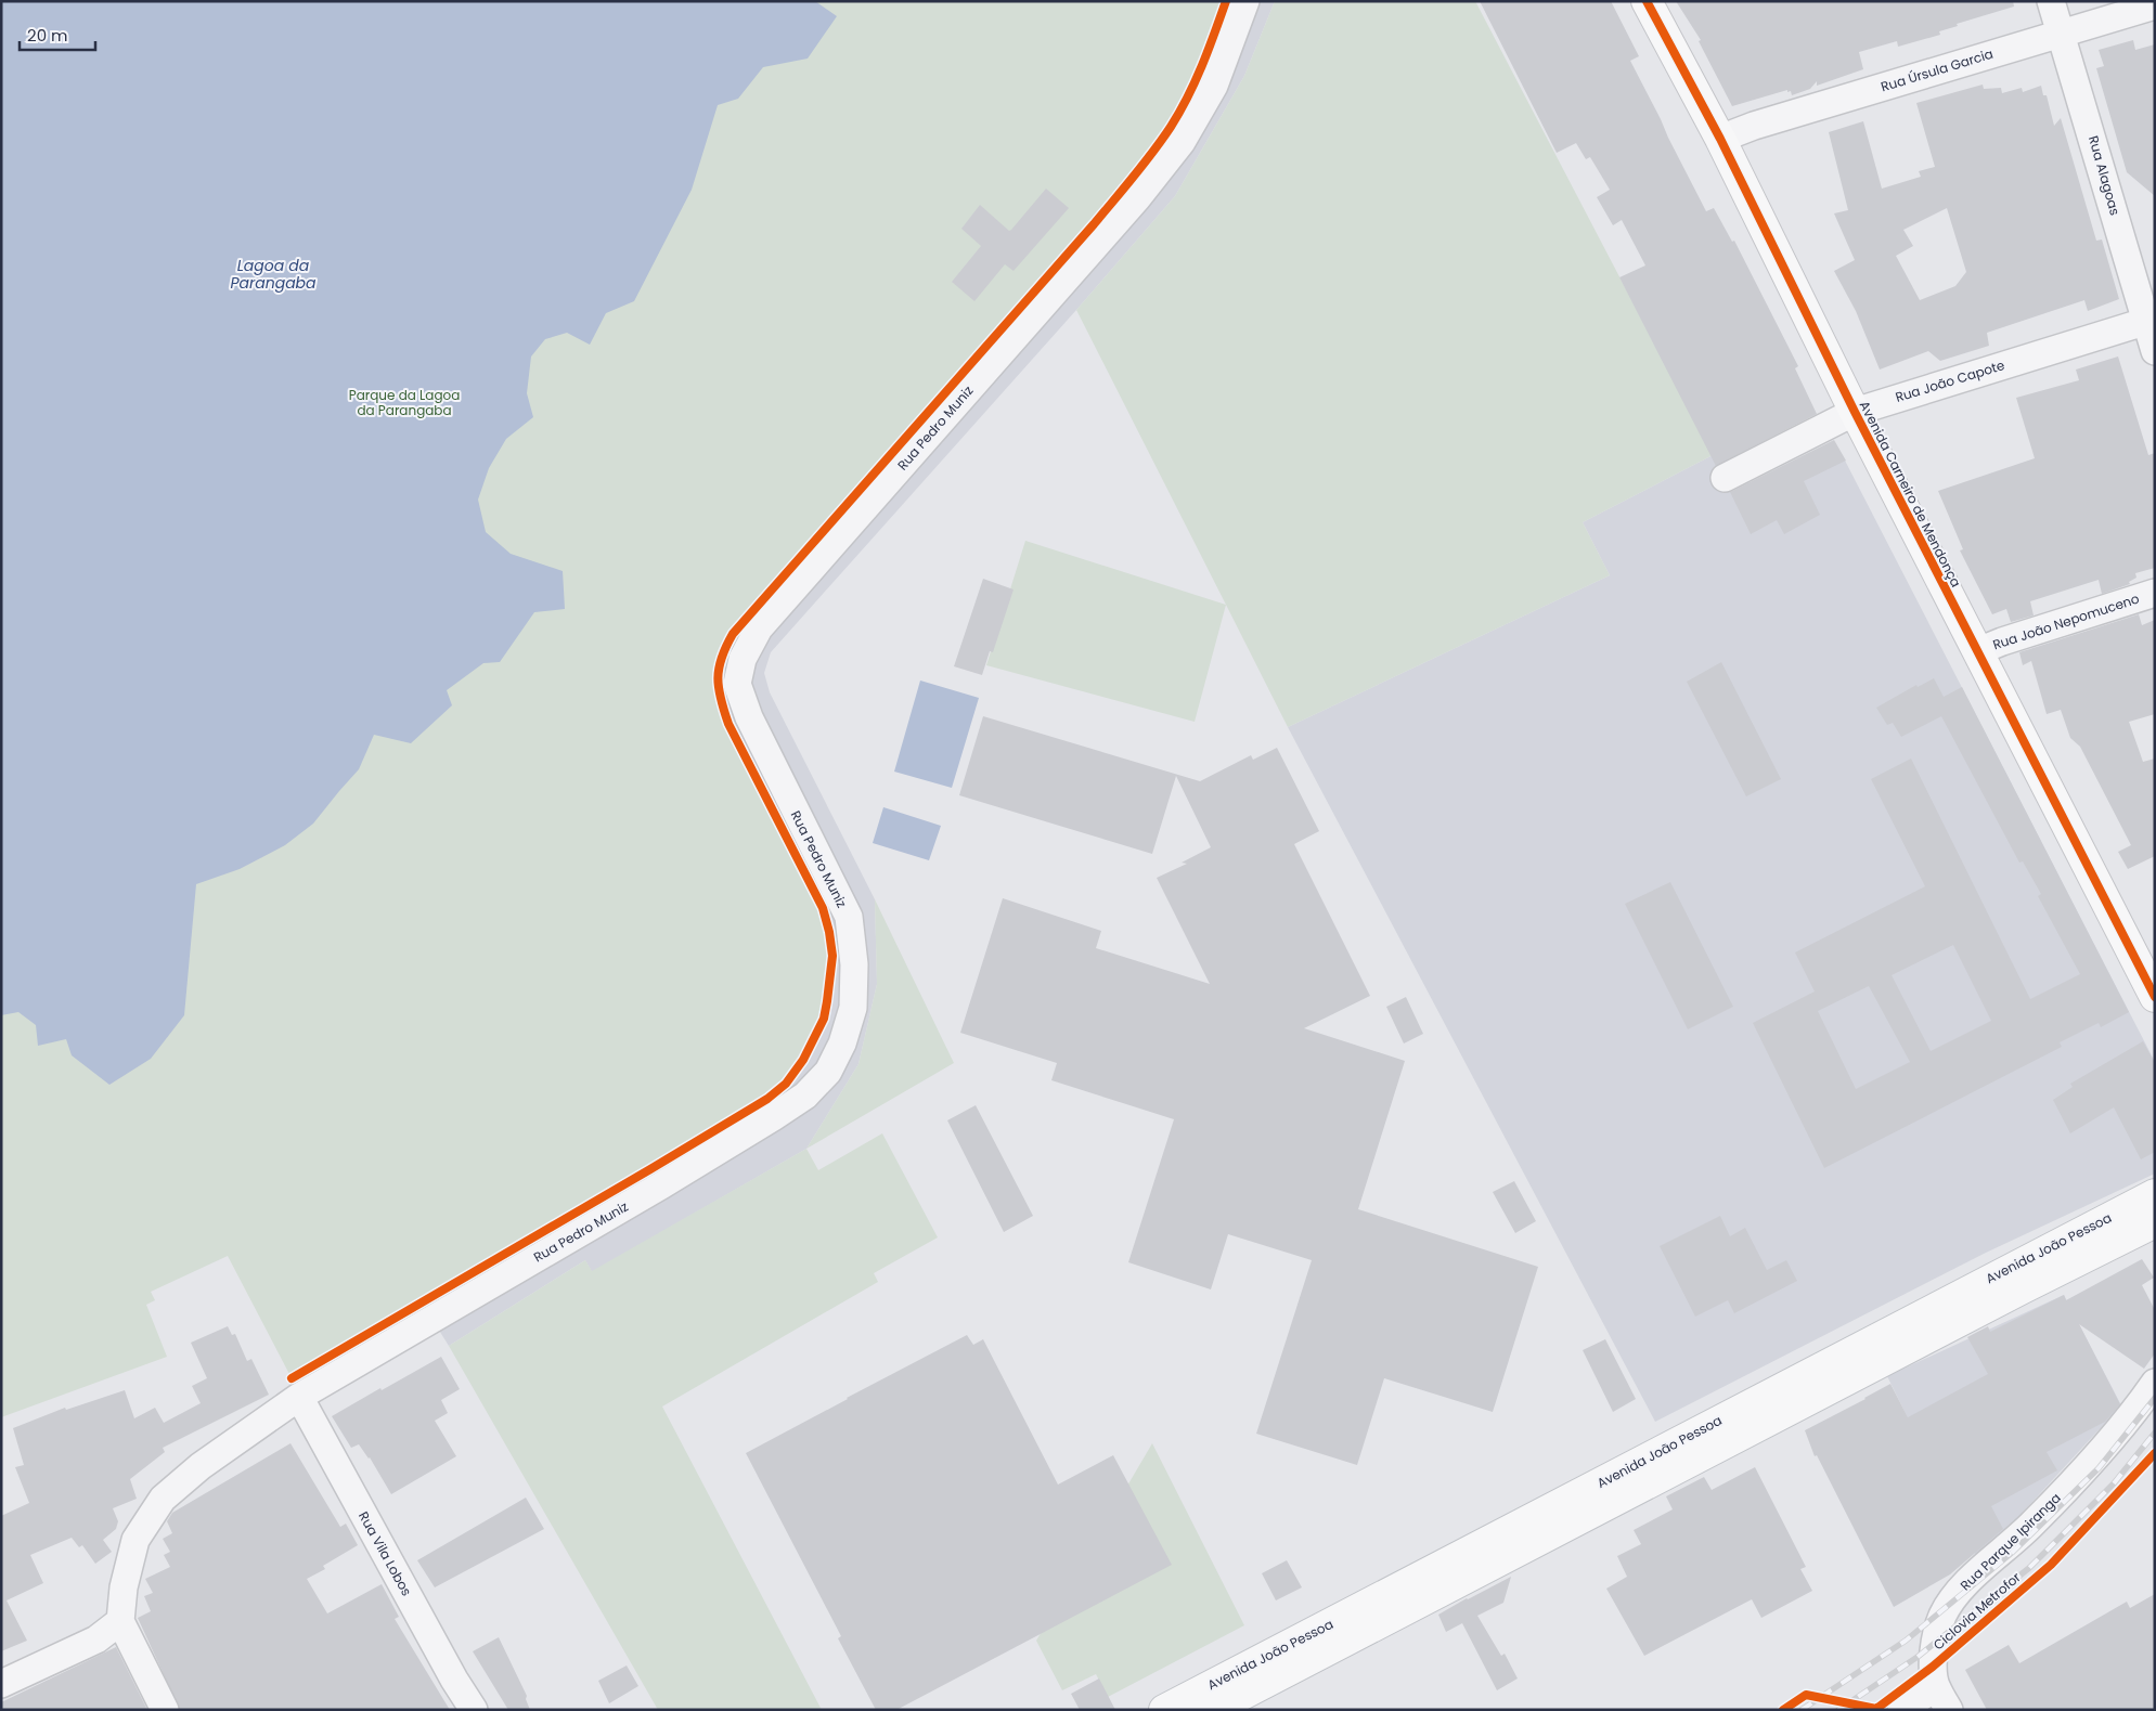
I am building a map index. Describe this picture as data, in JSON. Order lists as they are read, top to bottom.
{
  "streets": {
    "main road": ["Avenida Carneiro de Mendonça", "Avenida João Pessoa"],
    "street": [
      "Rua Úrsula Garcia",
      "Rua Alagoas",
      "Rua João Capote",
      "Rua Pedro Muniz",
      "Rua João Nepomuceno",
      "Rua Parque Ipiranga",
      "Rua Vila Lobos"
    ],
    "cycle path": ["Ciclovia Metrofor"]
  },
  "crossings": [
    ["Rua Úrsula Garcia", "Rua Alagoas"],
    ["Rua Úrsula Garcia", "Avenida Carneiro de Mendonça"],
    ["Rua Alagoas", "Rua João Capote"],
    ["Rua João Capote", "Avenida Carneiro de Mendonça"],
    ["Rua Pedro Muniz", "Rua Vila Lobos"],
    ["Avenida Carneiro de Mendonça", "Rua João Nepomuceno"]
  ],
  "water": ["Lagoa da Parangaba"],
  "parks": ["Parque da Lagoa da Parangaba"],
  "scale_bar": "20 m"
}
